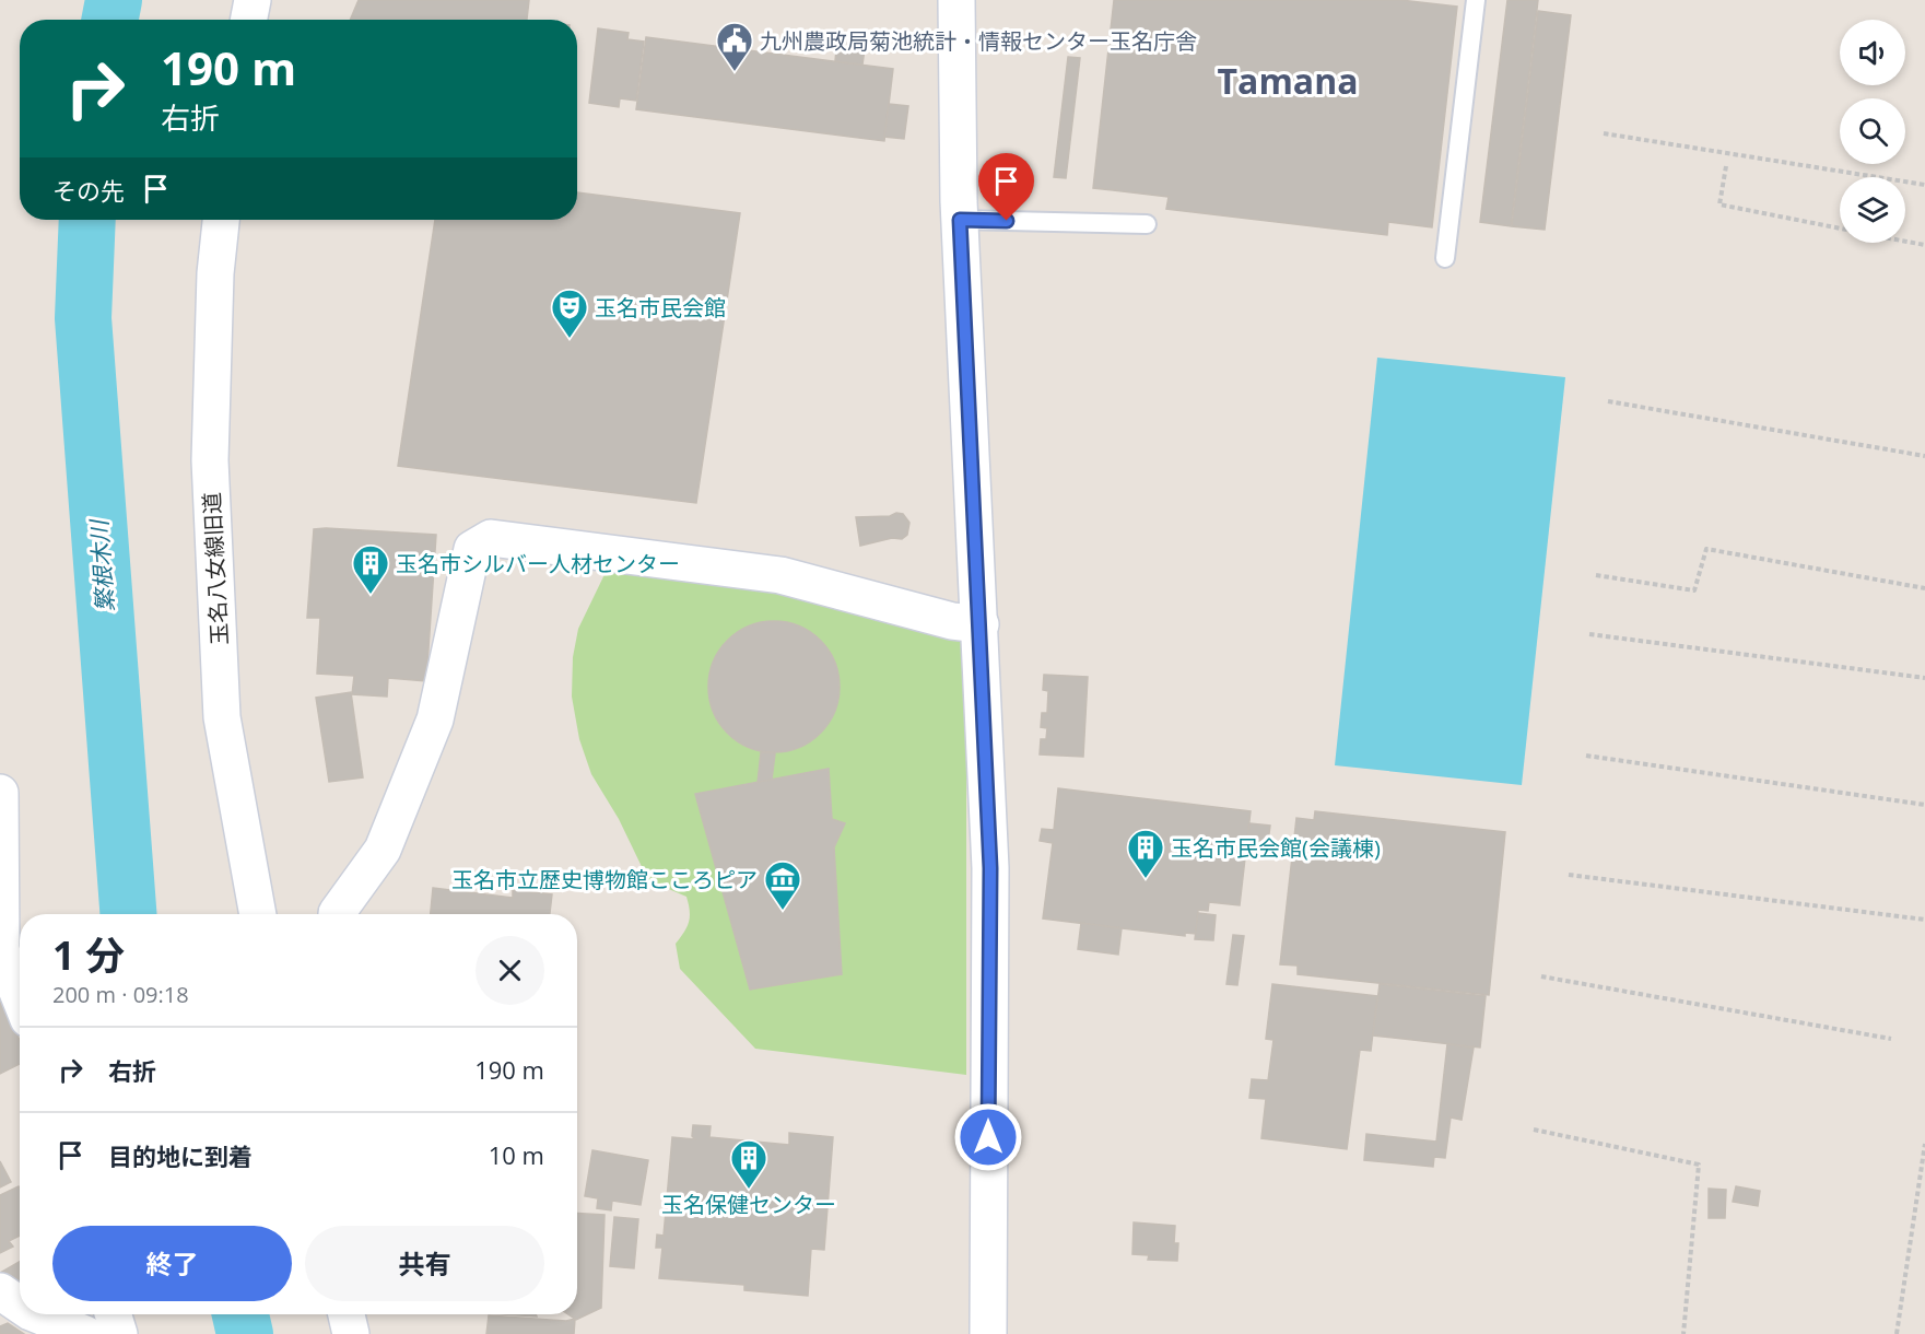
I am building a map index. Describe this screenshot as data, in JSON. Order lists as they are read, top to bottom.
{
  "streets": {
    "street": ["玉名八女線旧道"]
  },
  "districts": ["Tamana"],
  "water": ["繁根木川"],
  "places": {
    "public building": ["九州農政局菊池統計・情報センター玉名庁舎"],
    "theatre": ["玉名市民会館"],
    "building": ["玉名市シルバー人材センター", "玉名市民会館(会議棟)", "玉名保健センター"],
    "museum": ["玉名市立歴史博物館こころピア"]
  },
  "page": {
    "turn": ["190 m", "右折"],
    "then": "その先",
    "heading": ["1 分", "200 m · 09:18"],
    "list": [
      {
        "name": "右折",
        "value": "190 m"
      },
      {
        "name": "目的地に到着",
        "value": "10 m"
      }
    ],
    "buttons": ["終了", "共有"]
  }
}
